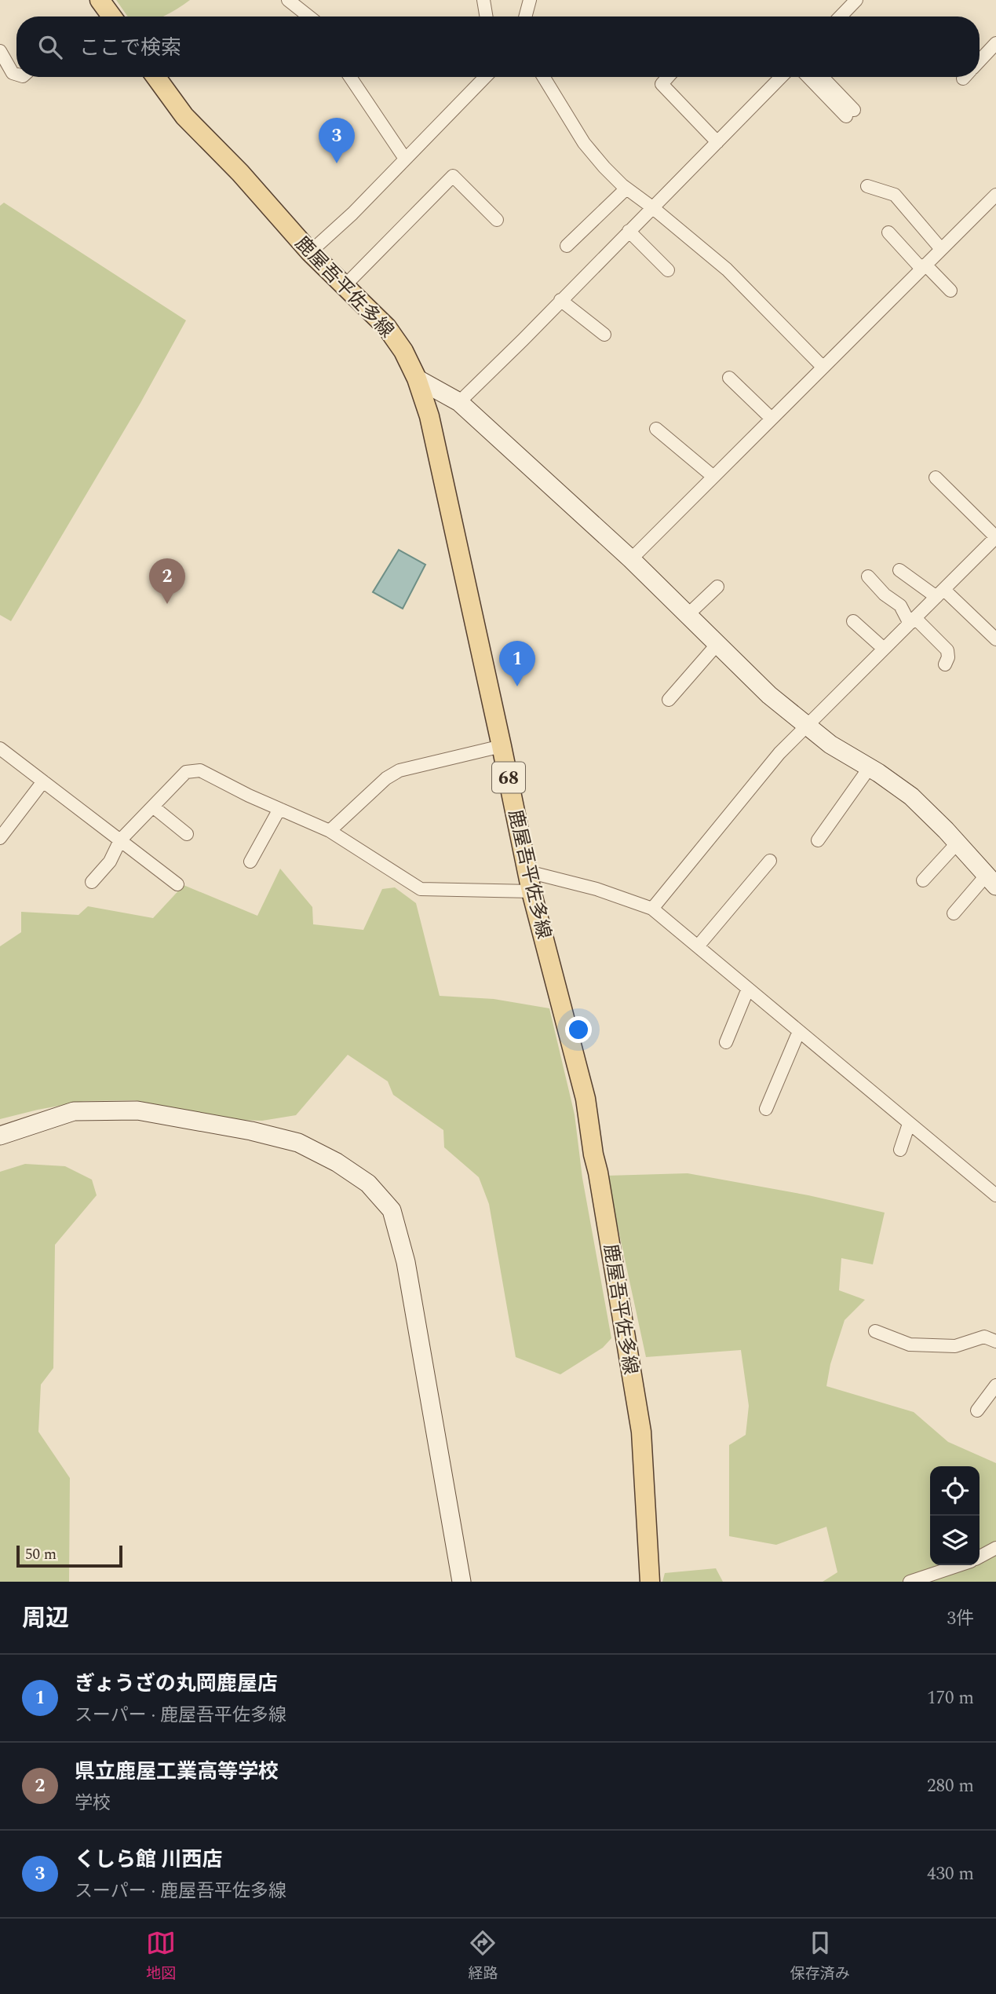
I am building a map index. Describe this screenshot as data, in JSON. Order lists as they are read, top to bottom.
{
  "streets": {
    "main road": ["鹿屋吾平佐多線", "68"]
  },
  "scale_bar": "50 m",
  "page": {
    "search": "ここで検索",
    "pins": ["3", "2", "1"],
    "scale": "50 m",
    "heading": ["周辺", "3件"],
    "list": [
      {
        "mark": "1",
        "name": "ぎょうざの丸岡鹿屋店",
        "note": "スーパー · 鹿屋吾平佐多線",
        "value": "170 m"
      },
      {
        "mark": "2",
        "name": "県立鹿屋工業高等学校",
        "note": "学校",
        "value": "280 m"
      },
      {
        "mark": "3",
        "name": "くしら館 川西店",
        "note": "スーパー · 鹿屋吾平佐多線",
        "value": "430 m"
      }
    ],
    "nav": ["地図", "経路", "保存済み"]
  }
}
